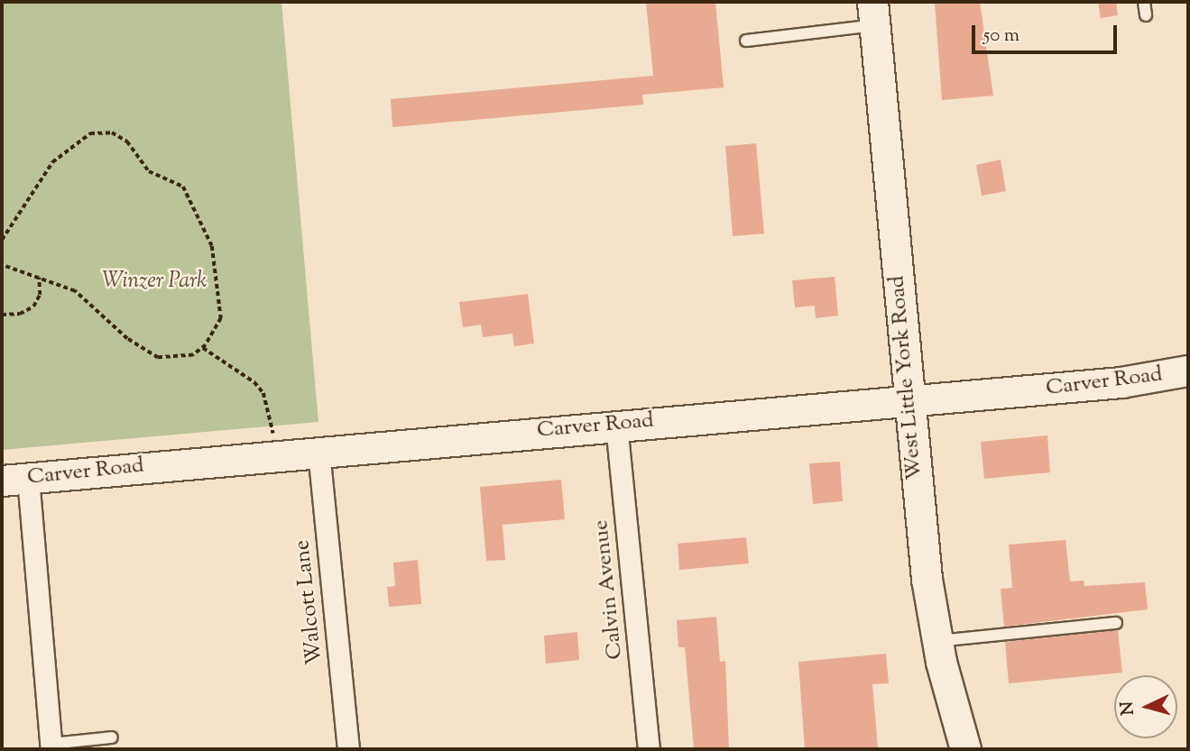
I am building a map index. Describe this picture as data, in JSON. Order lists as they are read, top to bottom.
{
  "streets": {
    "street": [
      "West Little York Road",
      "Carver Road",
      "Calvin Avenue",
      "Walcott Lane"
    ]
  },
  "crossings": [
    ["West Little York Road", "Carver Road"],
    ["Carver Road", "Calvin Avenue"],
    ["Carver Road", "Walcott Lane"]
  ],
  "parks": ["Winzer Park"],
  "scale_bar": "50 m",
  "north": "left"
}
